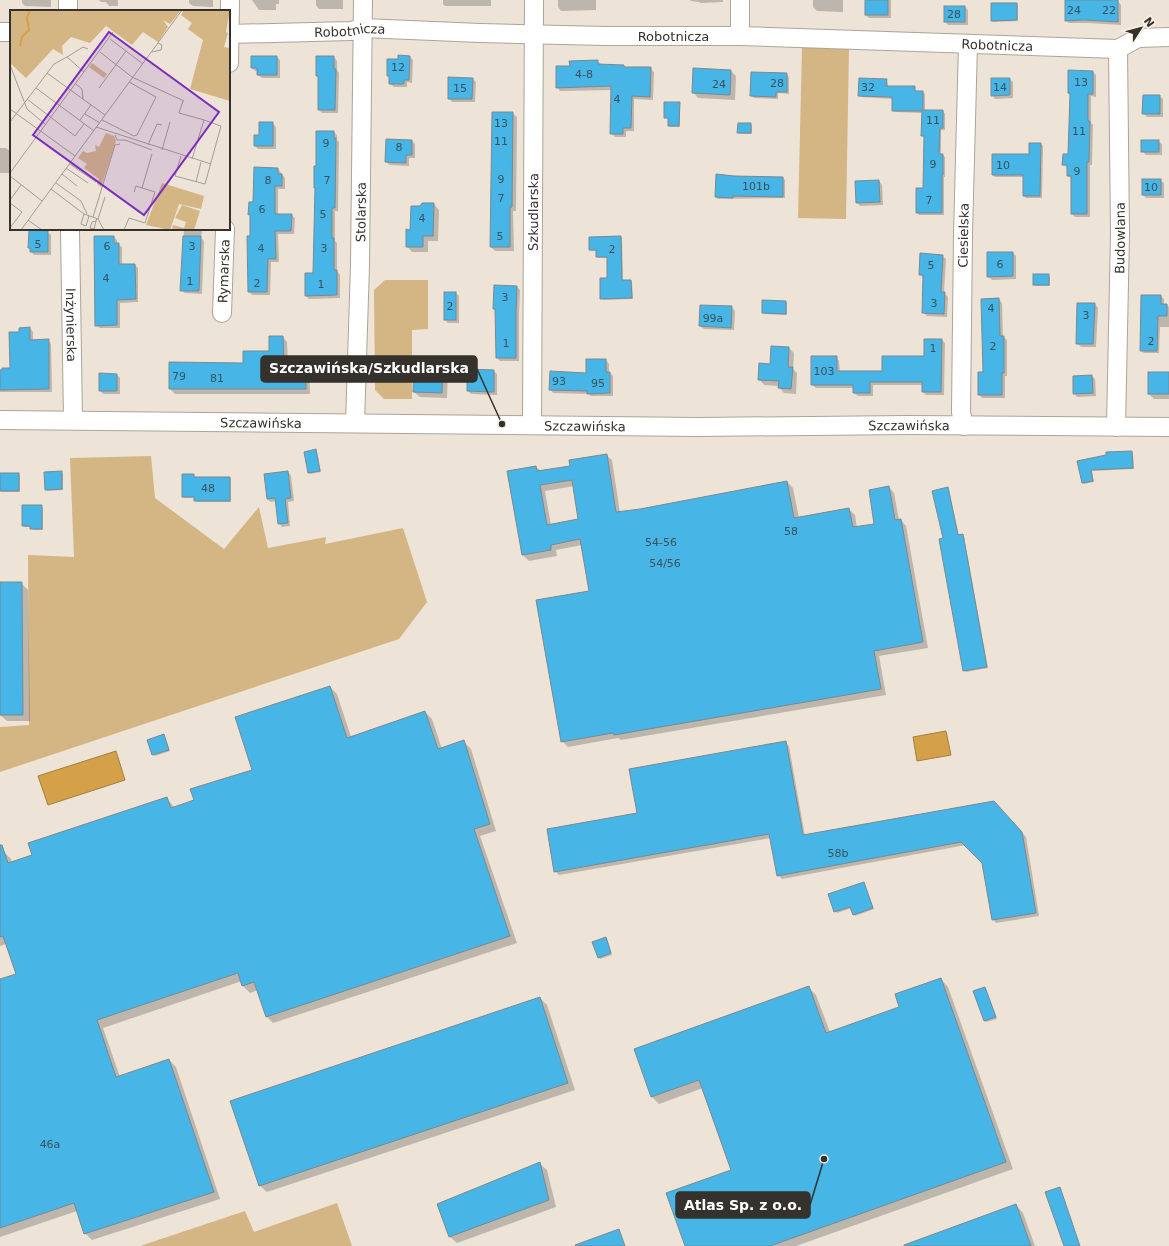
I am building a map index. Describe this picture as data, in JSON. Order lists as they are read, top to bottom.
{
  "streets": {
    "street": [
      "Robotnicza",
      "Stolarska",
      "Szkudlarska",
      "Ciesielska",
      "Budowlana",
      "Rymarska",
      "Inżynierska",
      "Szczawińska"
    ]
  },
  "crossings": [
    ["Robotnicza", "Stolarska"],
    ["Robotnicza", "Szkudlarska"],
    ["Robotnicza", "Ciesielska"],
    ["Robotnicza", "Budowlana"],
    ["Stolarska", "Szczawińska"],
    ["Szkudlarska", "Szczawińska"],
    ["Ciesielska", "Szczawińska"],
    ["Budowlana", "Szczawińska"],
    ["Inżynierska", "Szczawińska"]
  ],
  "places": ["Szczawińska/Szkudlarska", "Atlas Sp. z o.o."],
  "house_numbers": [
    "24",
    "22",
    "28",
    "12",
    "4-8",
    "13",
    "28",
    "24",
    "32",
    "14",
    "15",
    "4",
    "11",
    "13",
    "11",
    "11",
    "9",
    "8",
    "9",
    "10",
    "9",
    "9",
    "8",
    "7",
    "101b",
    "10",
    "7",
    "7",
    "6",
    "5",
    "4",
    "5",
    "5",
    "6",
    "3",
    "4",
    "3",
    "2",
    "6",
    "5",
    "4",
    "1",
    "2",
    "1",
    "3",
    "3",
    "2",
    "4",
    "3",
    "99a",
    "2",
    "1",
    "2",
    "1",
    "103",
    "79",
    "81",
    "93",
    "95",
    "48",
    "58",
    "54-56",
    "54/56",
    "58b",
    "46a"
  ],
  "north": "top right"
}
